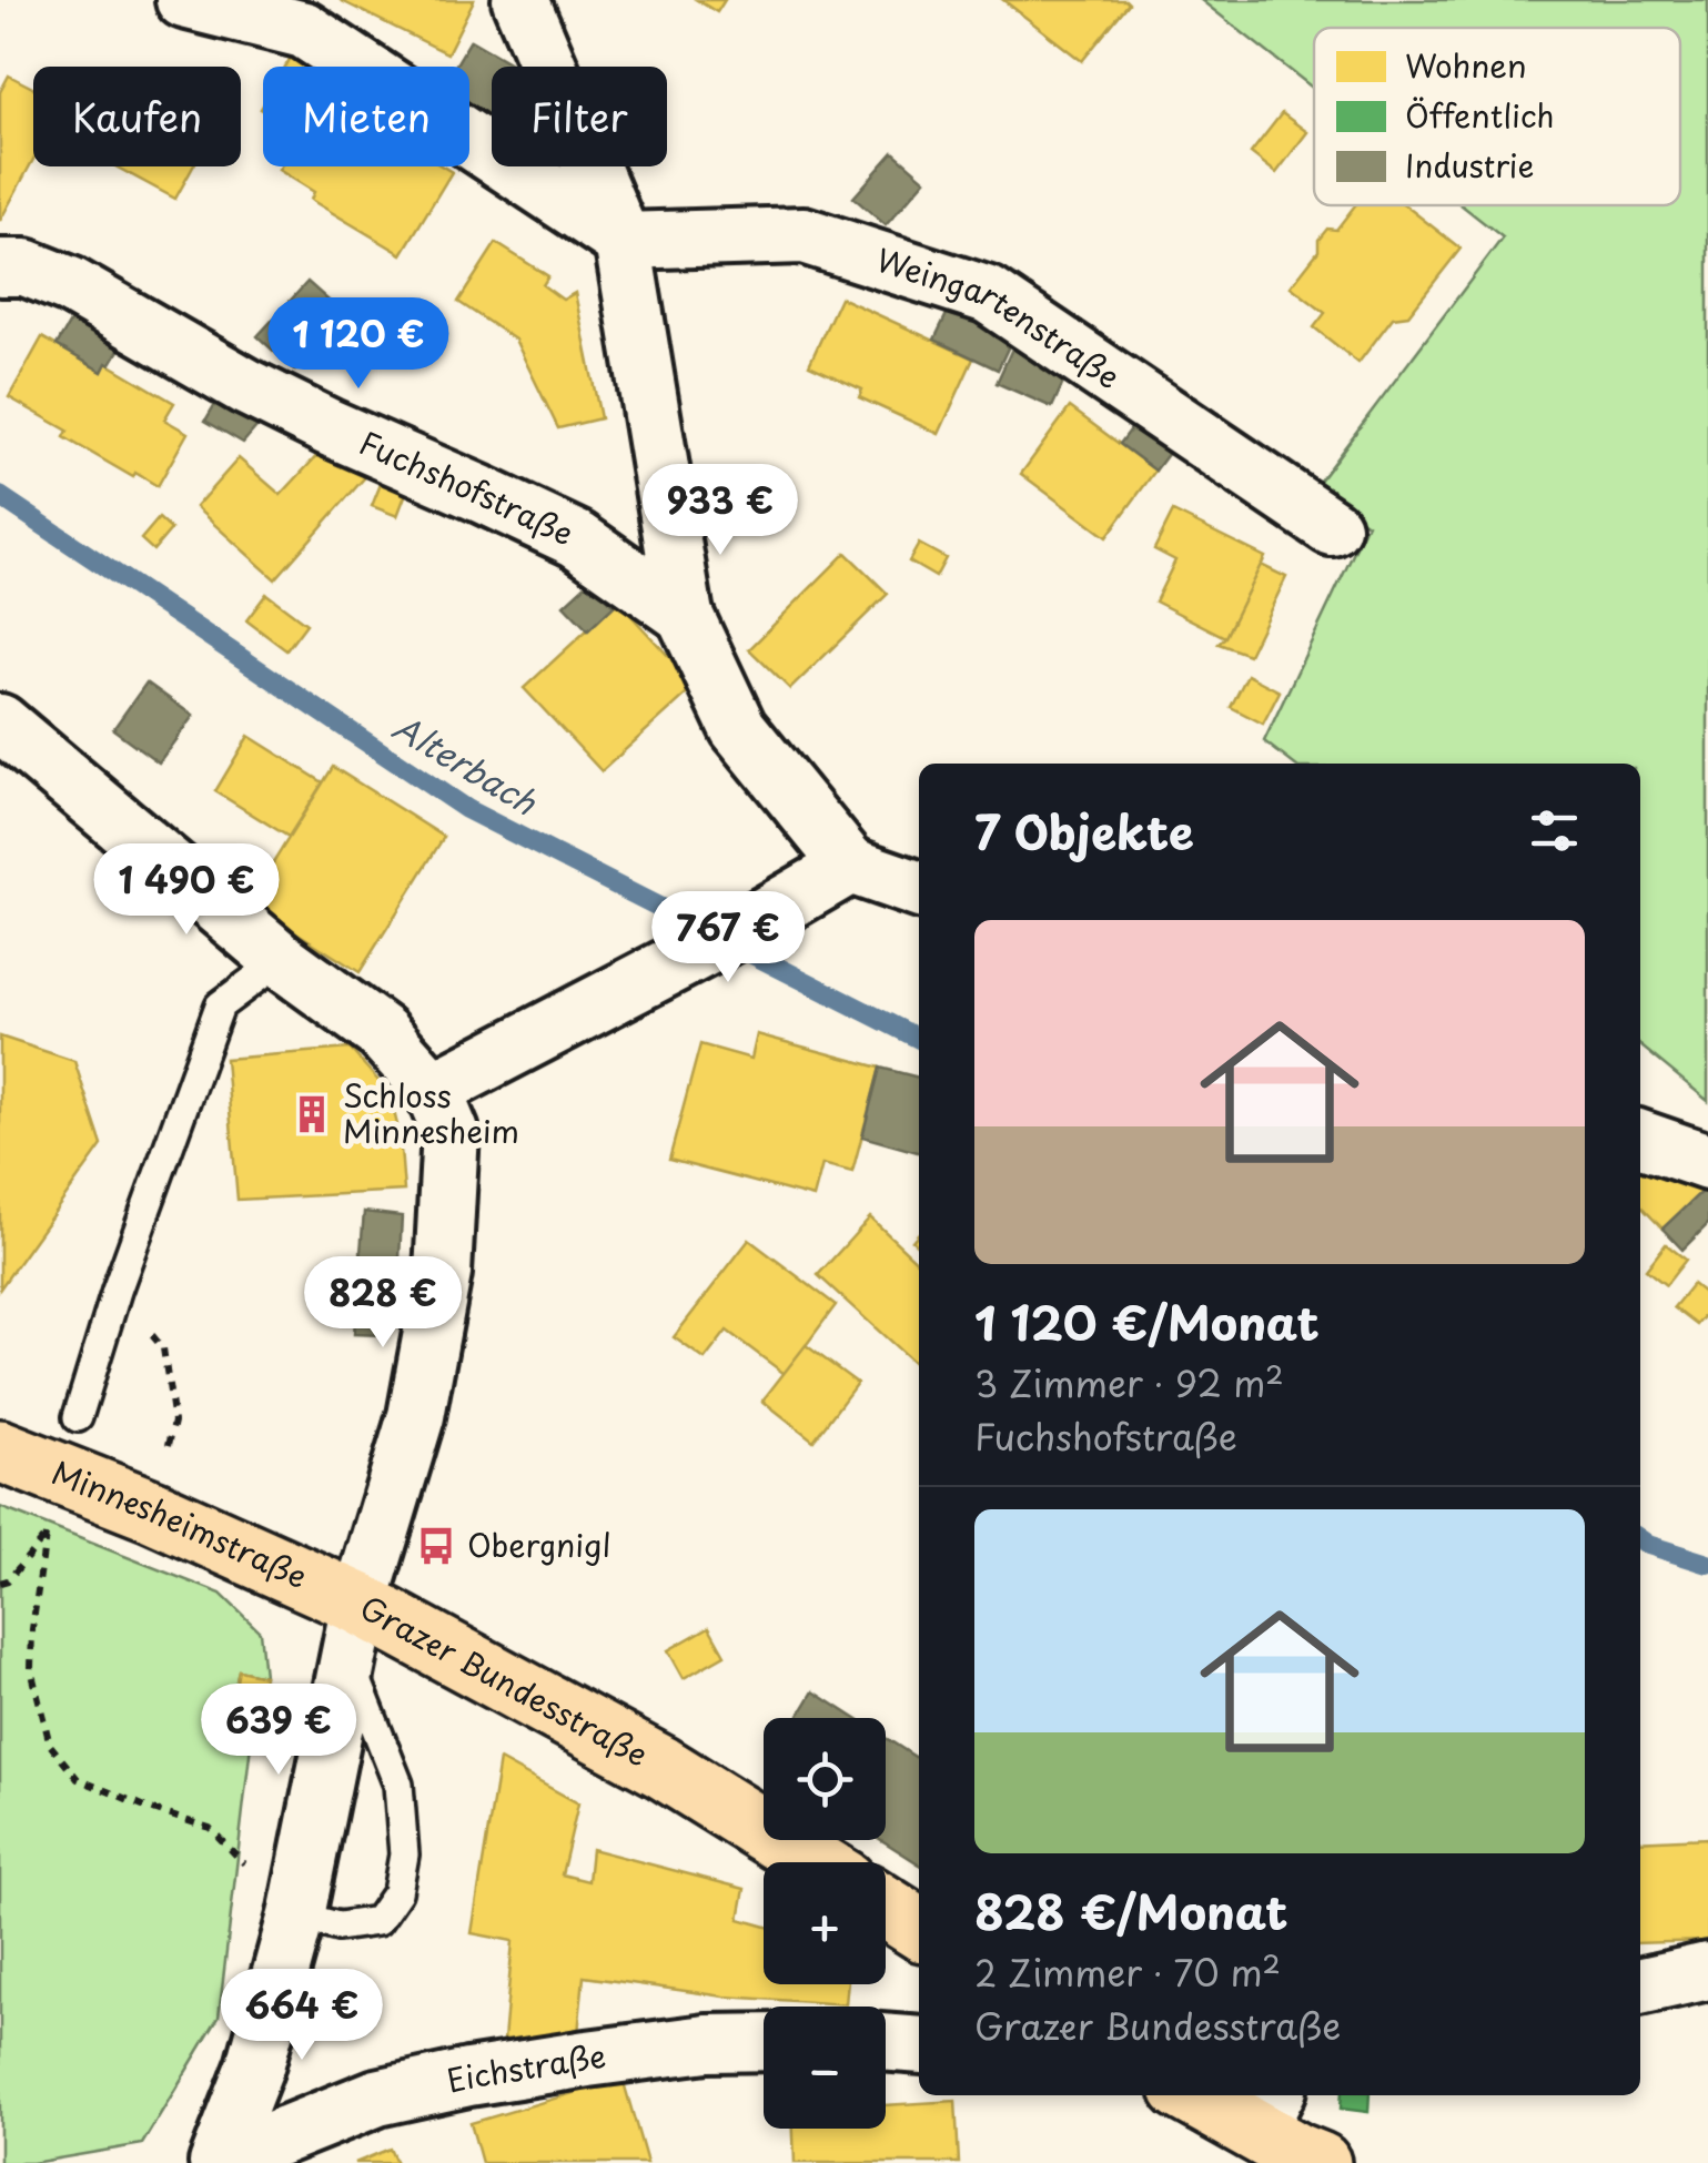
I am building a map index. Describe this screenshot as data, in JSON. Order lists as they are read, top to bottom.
{
  "streets": {
    "main road": ["Minnesheimstraße", "Grazer Bundesstraße"],
    "street": ["Weingartenstraße", "Fuchshofstraße", "Eichstraße"]
  },
  "crossings": [
    ["Minnesheimstraße", "Grazer Bundesstraße"],
    ["Minnesheimstraße", "Eichstraße"],
    ["Grazer Bundesstraße", "Eichstraße"]
  ],
  "water": ["Alterbach"],
  "places": {
    "building": ["Schloss Minnesheim"],
    "bus stop": ["Obergnigl"]
  },
  "legend": ["Wohnen", "Öffentlich", "Industrie"],
  "page": {
    "chip": ["Kaufen", "Mieten", "Filter"],
    "price": [
      "1 120 €",
      "933 €",
      "1 490 €",
      "767 €",
      "828 €",
      "639 €",
      "664 €"
    ],
    "heading": "7 Objekte",
    "list": [
      {
        "name": "1 120 €/Monat",
        "note": "3 Zimmer · 92 m² · Fuchshofstraße"
      },
      {
        "name": "828 €/Monat",
        "note": "2 Zimmer · 70 m² · Grazer Bundesstraße"
      }
    ],
    "map_buttons": ["+", "−"]
  }
}
